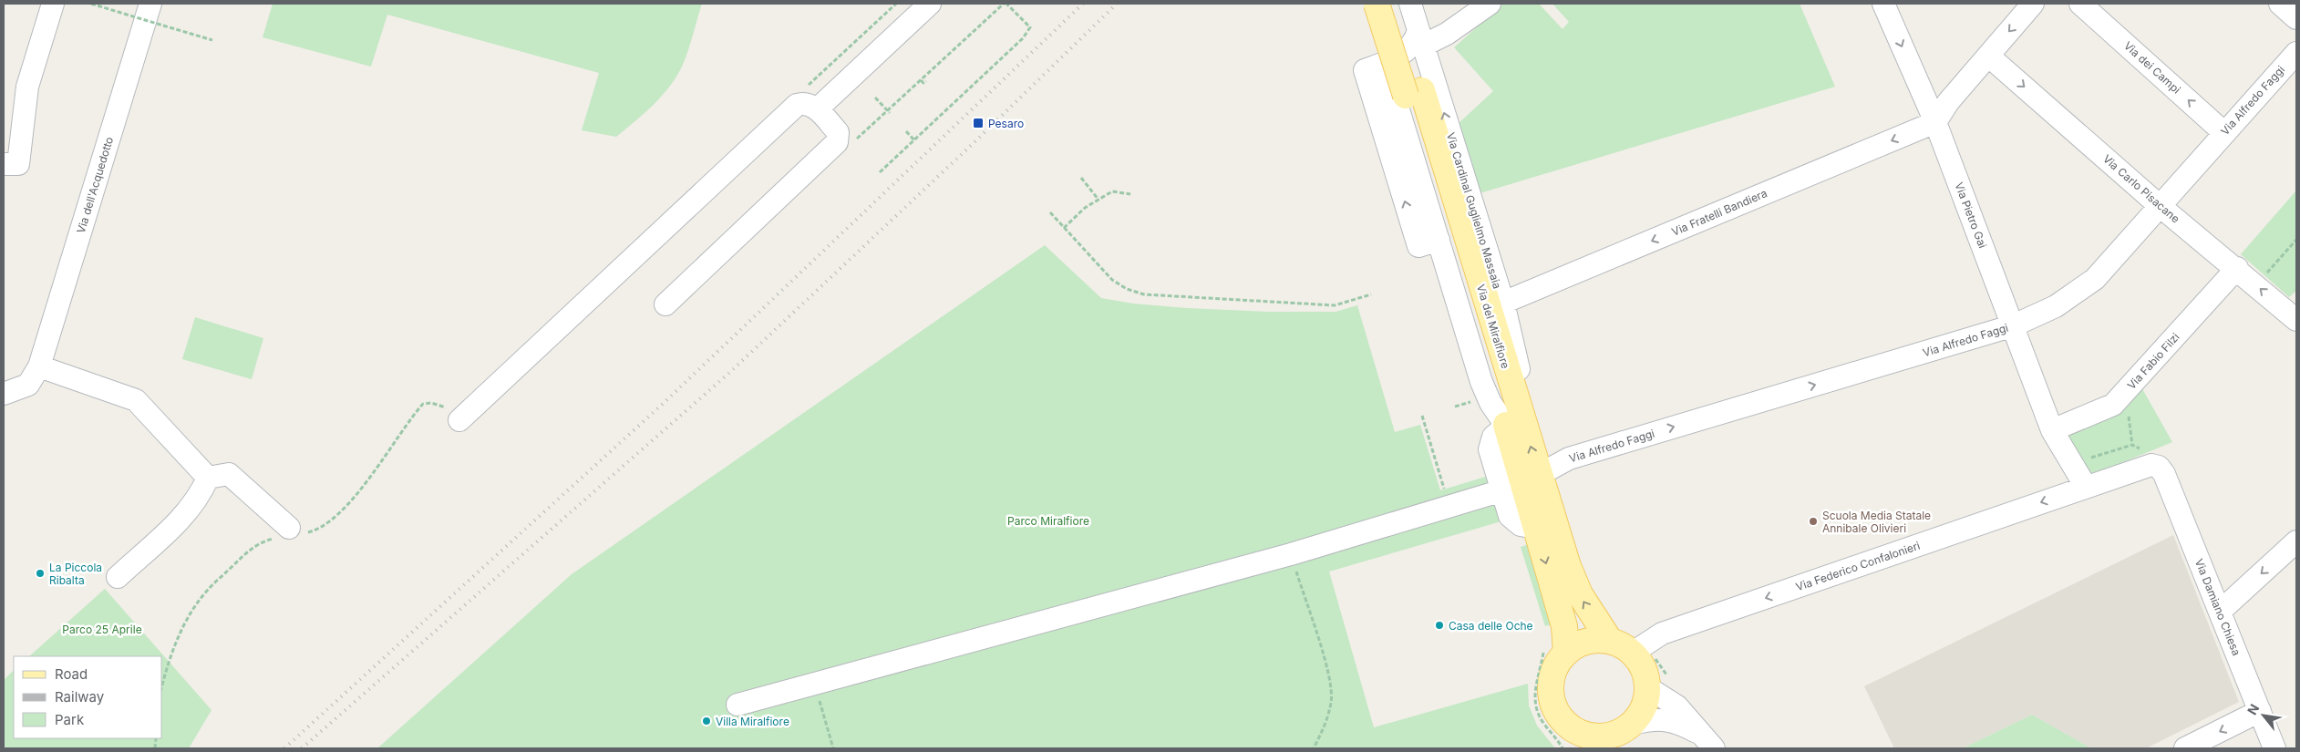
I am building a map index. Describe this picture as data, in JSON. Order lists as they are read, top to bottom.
{
  "streets": {
    "main road": ["Via del Miralfiore"],
    "street": [
      "Via dei Campi",
      "Via Alfredo Faggi",
      "Via dell'Acquedotto",
      "Via Carlo Pisacane",
      "Via Cardinal Guglielmo Massaia",
      "Via Fratelli Bandiera",
      "Via Pietro Gai",
      "Via Fabio Filzi",
      "Via Federico Confalonieri",
      "Via Damiano Chiesa"
    ]
  },
  "crossings": [
    ["Via dei Campi", "Via Alfredo Faggi"],
    ["Via Alfredo Faggi", "Via Carlo Pisacane"],
    ["Via Alfredo Faggi", "Via Pietro Gai"],
    ["Via Alfredo Faggi", "Via del Miralfiore"],
    ["Via Carlo Pisacane", "Via Fabio Filzi"],
    ["Via Cardinal Guglielmo Massaia", "Via Fratelli Bandiera"],
    ["Via Cardinal Guglielmo Massaia", "Via del Miralfiore"],
    ["Via Fratelli Bandiera", "Via Pietro Gai"],
    ["Via Pietro Gai", "Via Fabio Filzi"],
    ["Via Pietro Gai", "Via Federico Confalonieri"],
    ["Via del Miralfiore", "Via Federico Confalonieri"],
    ["Via Federico Confalonieri", "Via Damiano Chiesa"]
  ],
  "one_way": [
    "Via dei Campi",
    "Via Alfredo Faggi",
    "Via Cardinal Guglielmo Massaia",
    "Via Fratelli Bandiera",
    "Via Federico Confalonieri"
  ],
  "parks": ["Parco Miralfiore", "Parco 25 Aprile"],
  "places": {
    "transit": ["Pesaro"],
    "other": [
      "Scuola Media Statale Annibale Olivieri",
      "La Piccola Ribalta",
      "Casa delle Oche",
      "Villa Miralfiore"
    ]
  },
  "legend": ["Road", "Railway", "Park"],
  "north": "top left"
}
